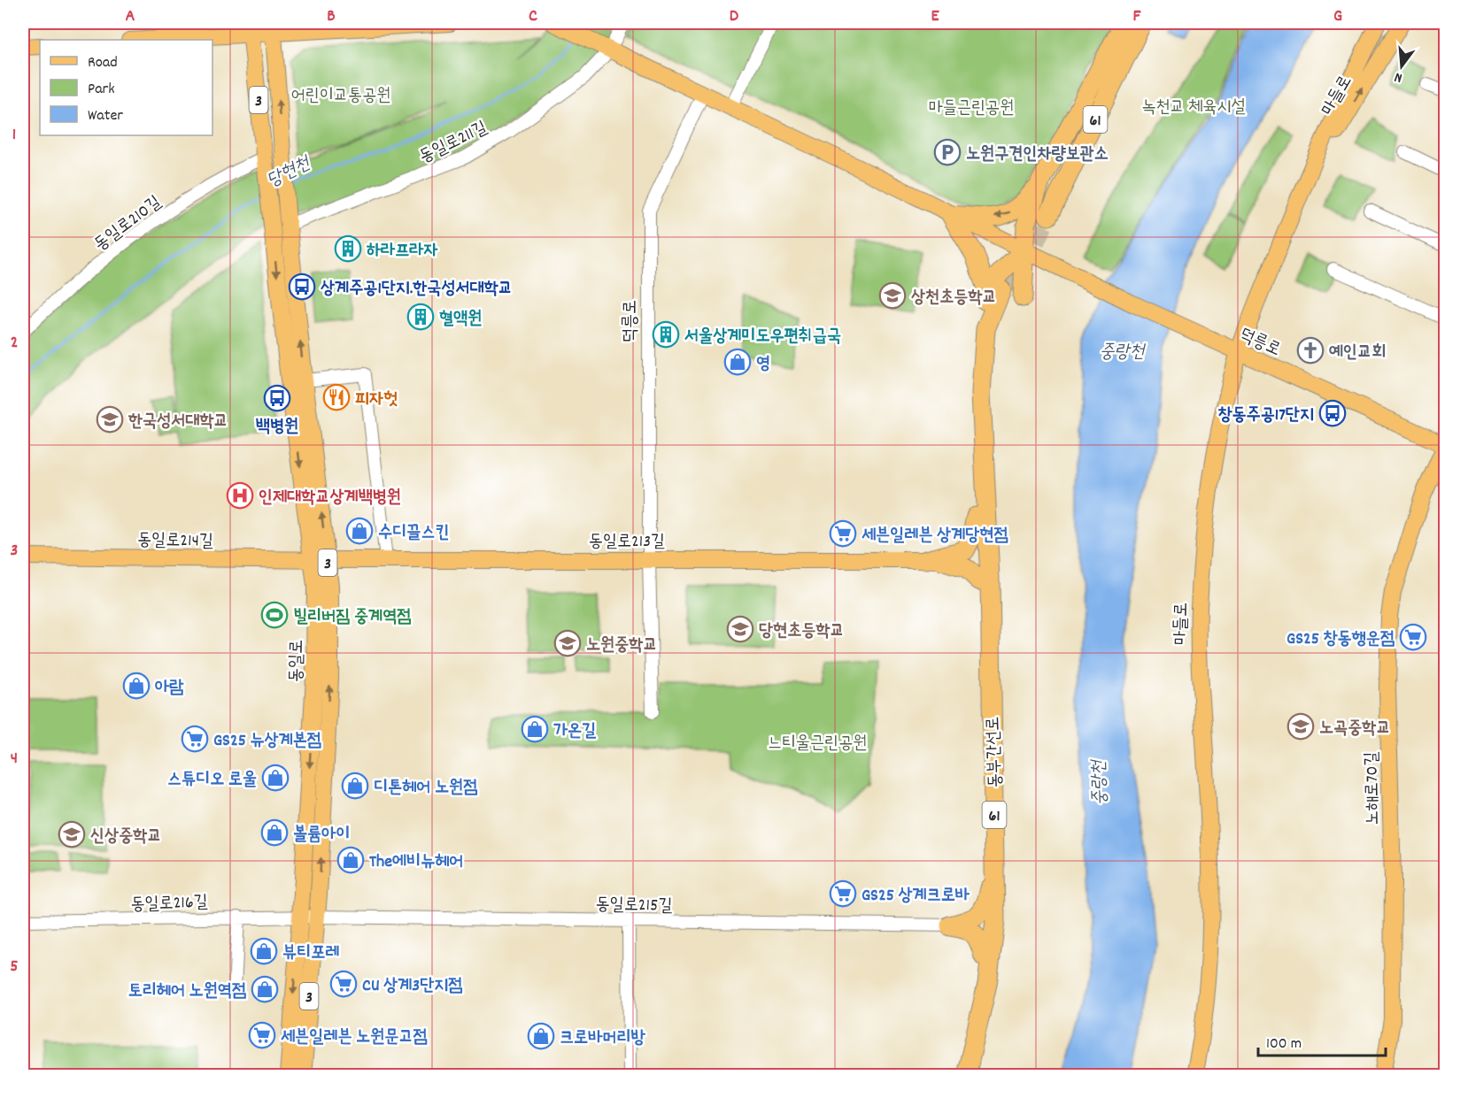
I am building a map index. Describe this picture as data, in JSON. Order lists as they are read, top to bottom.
{
  "streets": {
    "highway": ["61", "동부간선로"],
    "main road": [
      "마들로",
      "3",
      "덕릉로",
      "동일로214길",
      "동일로213길",
      "동일로",
      "노해로70길"
    ],
    "street": [
      "동일로211길",
      "동일로210길",
      "동일로216길",
      "동일로215길"
    ]
  },
  "crossings": [
    ["마들로", "덕릉로"],
    ["3", "동일로211길"],
    ["3", "동일로210길"],
    ["3", "동일로"],
    ["동일로211길", "덕릉로"],
    ["동일로211길", "동일로"],
    ["동일로210길", "동일로"],
    ["덕릉로", "동일로213길"],
    ["덕릉로", "노해로70길"],
    ["동일로214길", "동일로213길"],
    ["동일로214길", "동일로"],
    ["동일로213길", "동일로"],
    ["동일로", "동일로216길"],
    ["동일로", "동일로215길"],
    ["동일로216길", "동일로215길"]
  ],
  "water": ["당현천", "중랑천"],
  "parks": [
    "어린이교통공원",
    "녹천교 체육시설",
    "마들근린공원",
    "느티울근린공원"
  ],
  "places": {
    "parking": ["노원구견인차량보관소"],
    "building": ["하라프라자", "혈액원", "서울상계미도우편취급국"],
    "bus stop": ["상계주공1단지.한국성서대학교", "백병원", "창동주공17단지"],
    "school or university": [
      "상천초등학교",
      "한국성서대학교",
      "당현초등학교",
      "노원중학교",
      "노곡중학교",
      "신상중학교"
    ],
    "church": ["예인교회"],
    "shop": [
      "영",
      "수디끌스킨",
      "아람",
      "가온길",
      "스튜디오 로울",
      "디톤헤어 노원점",
      "볼륨아이",
      "The에비뉴헤어",
      "뷰티포레",
      "토리헤어 노원역점",
      "크로바머리방"
    ],
    "restaurant": ["피자헛"],
    "hospital": ["인제대학교상계백병원"],
    "supermarket": [
      "세븐일레븐 상계당현점",
      "GS25 창동행운점",
      "GS25 뉴상계본점",
      "GS25 상계크로바",
      "CU 상계3단지점",
      "세븐일레븐 노원문고점"
    ],
    "sports": ["빌리버짐 중계역점"]
  },
  "legend": ["Road", "Park", "Water"],
  "scale_bar": "100 m",
  "north": "bottom",
  "grid": {
    "columns": [
      "A",
      "B",
      "C",
      "D",
      "E",
      "F",
      "G"
    ],
    "rows": [
      "1",
      "2",
      "3",
      "4",
      "5"
    ]
  }
}
